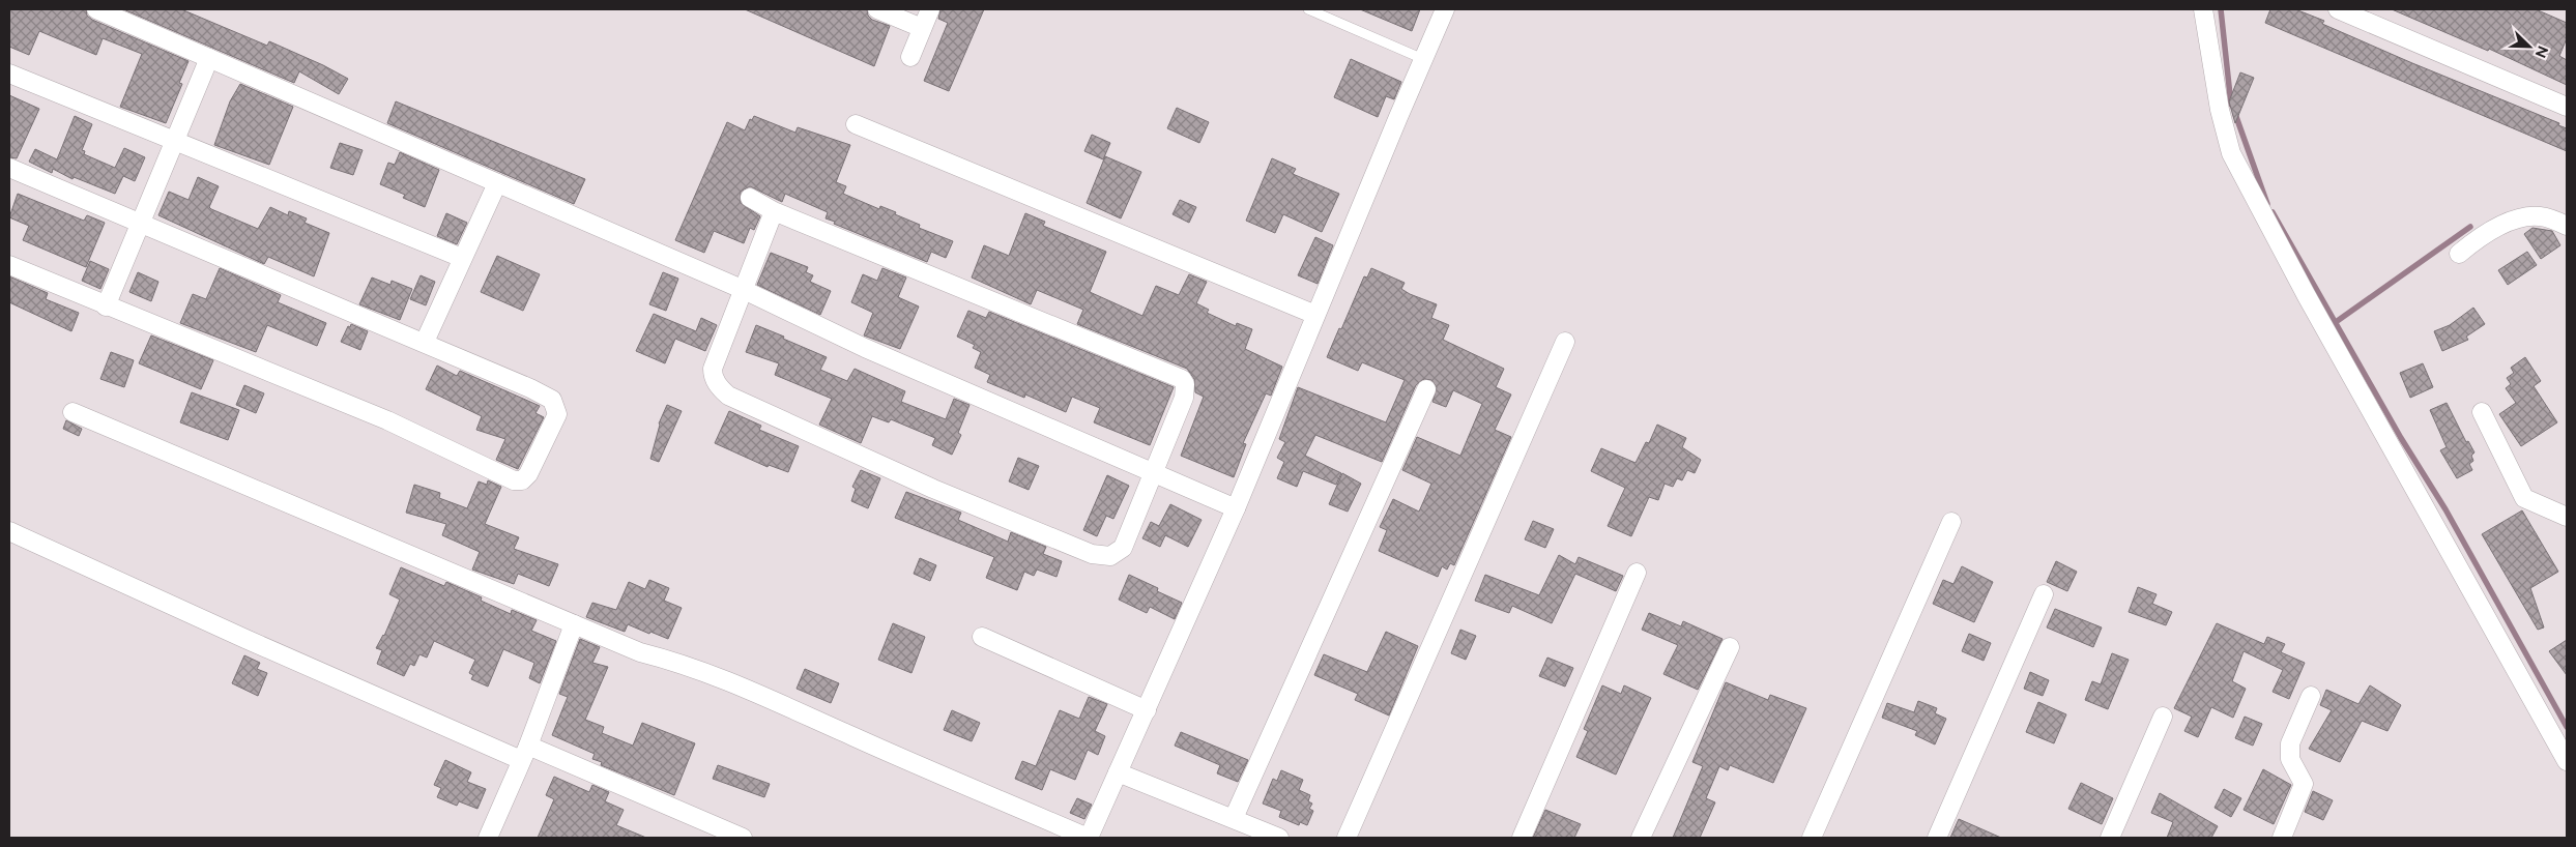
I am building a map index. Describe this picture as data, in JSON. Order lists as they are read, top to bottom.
{
  "north": "bottom right"
}
